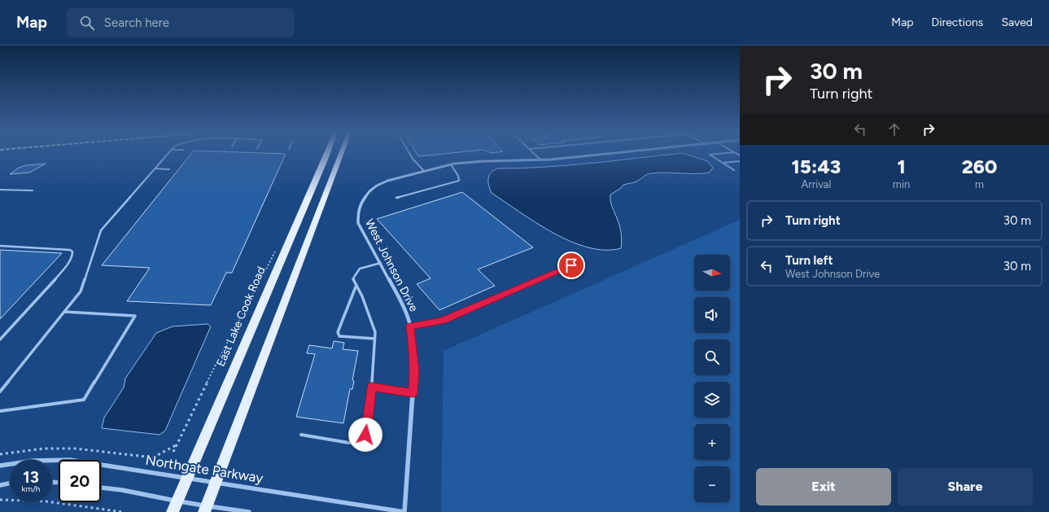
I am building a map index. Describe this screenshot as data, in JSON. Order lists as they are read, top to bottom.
{
  "streets": {
    "main road": ["East Lake Cook Road"],
    "street": ["West Johnson Drive", "Northgate Parkway"]
  },
  "crossings": [
    ["West Johnson Drive", "Northgate Parkway"],
    ["East Lake Cook Road", "Northgate Parkway"]
  ],
  "north": "right",
  "page": {
    "header": "Map",
    "search": "Search here",
    "nav": ["Map", "Directions", "Saved"],
    "turn": ["30 m", "Turn right"],
    "eta": [
      "15:43",
      "Arrival",
      "1",
      "min",
      "260",
      "m"
    ],
    "list": [
      {
        "name": "Turn right",
        "value": "30 m"
      },
      {
        "name": "Turn left",
        "note": "West Johnson Drive",
        "value": "30 m"
      }
    ],
    "map_buttons": ["+", "−"],
    "speed": "13 km/h",
    "limit": "20",
    "buttons": ["Exit", "Share"]
  }
}
